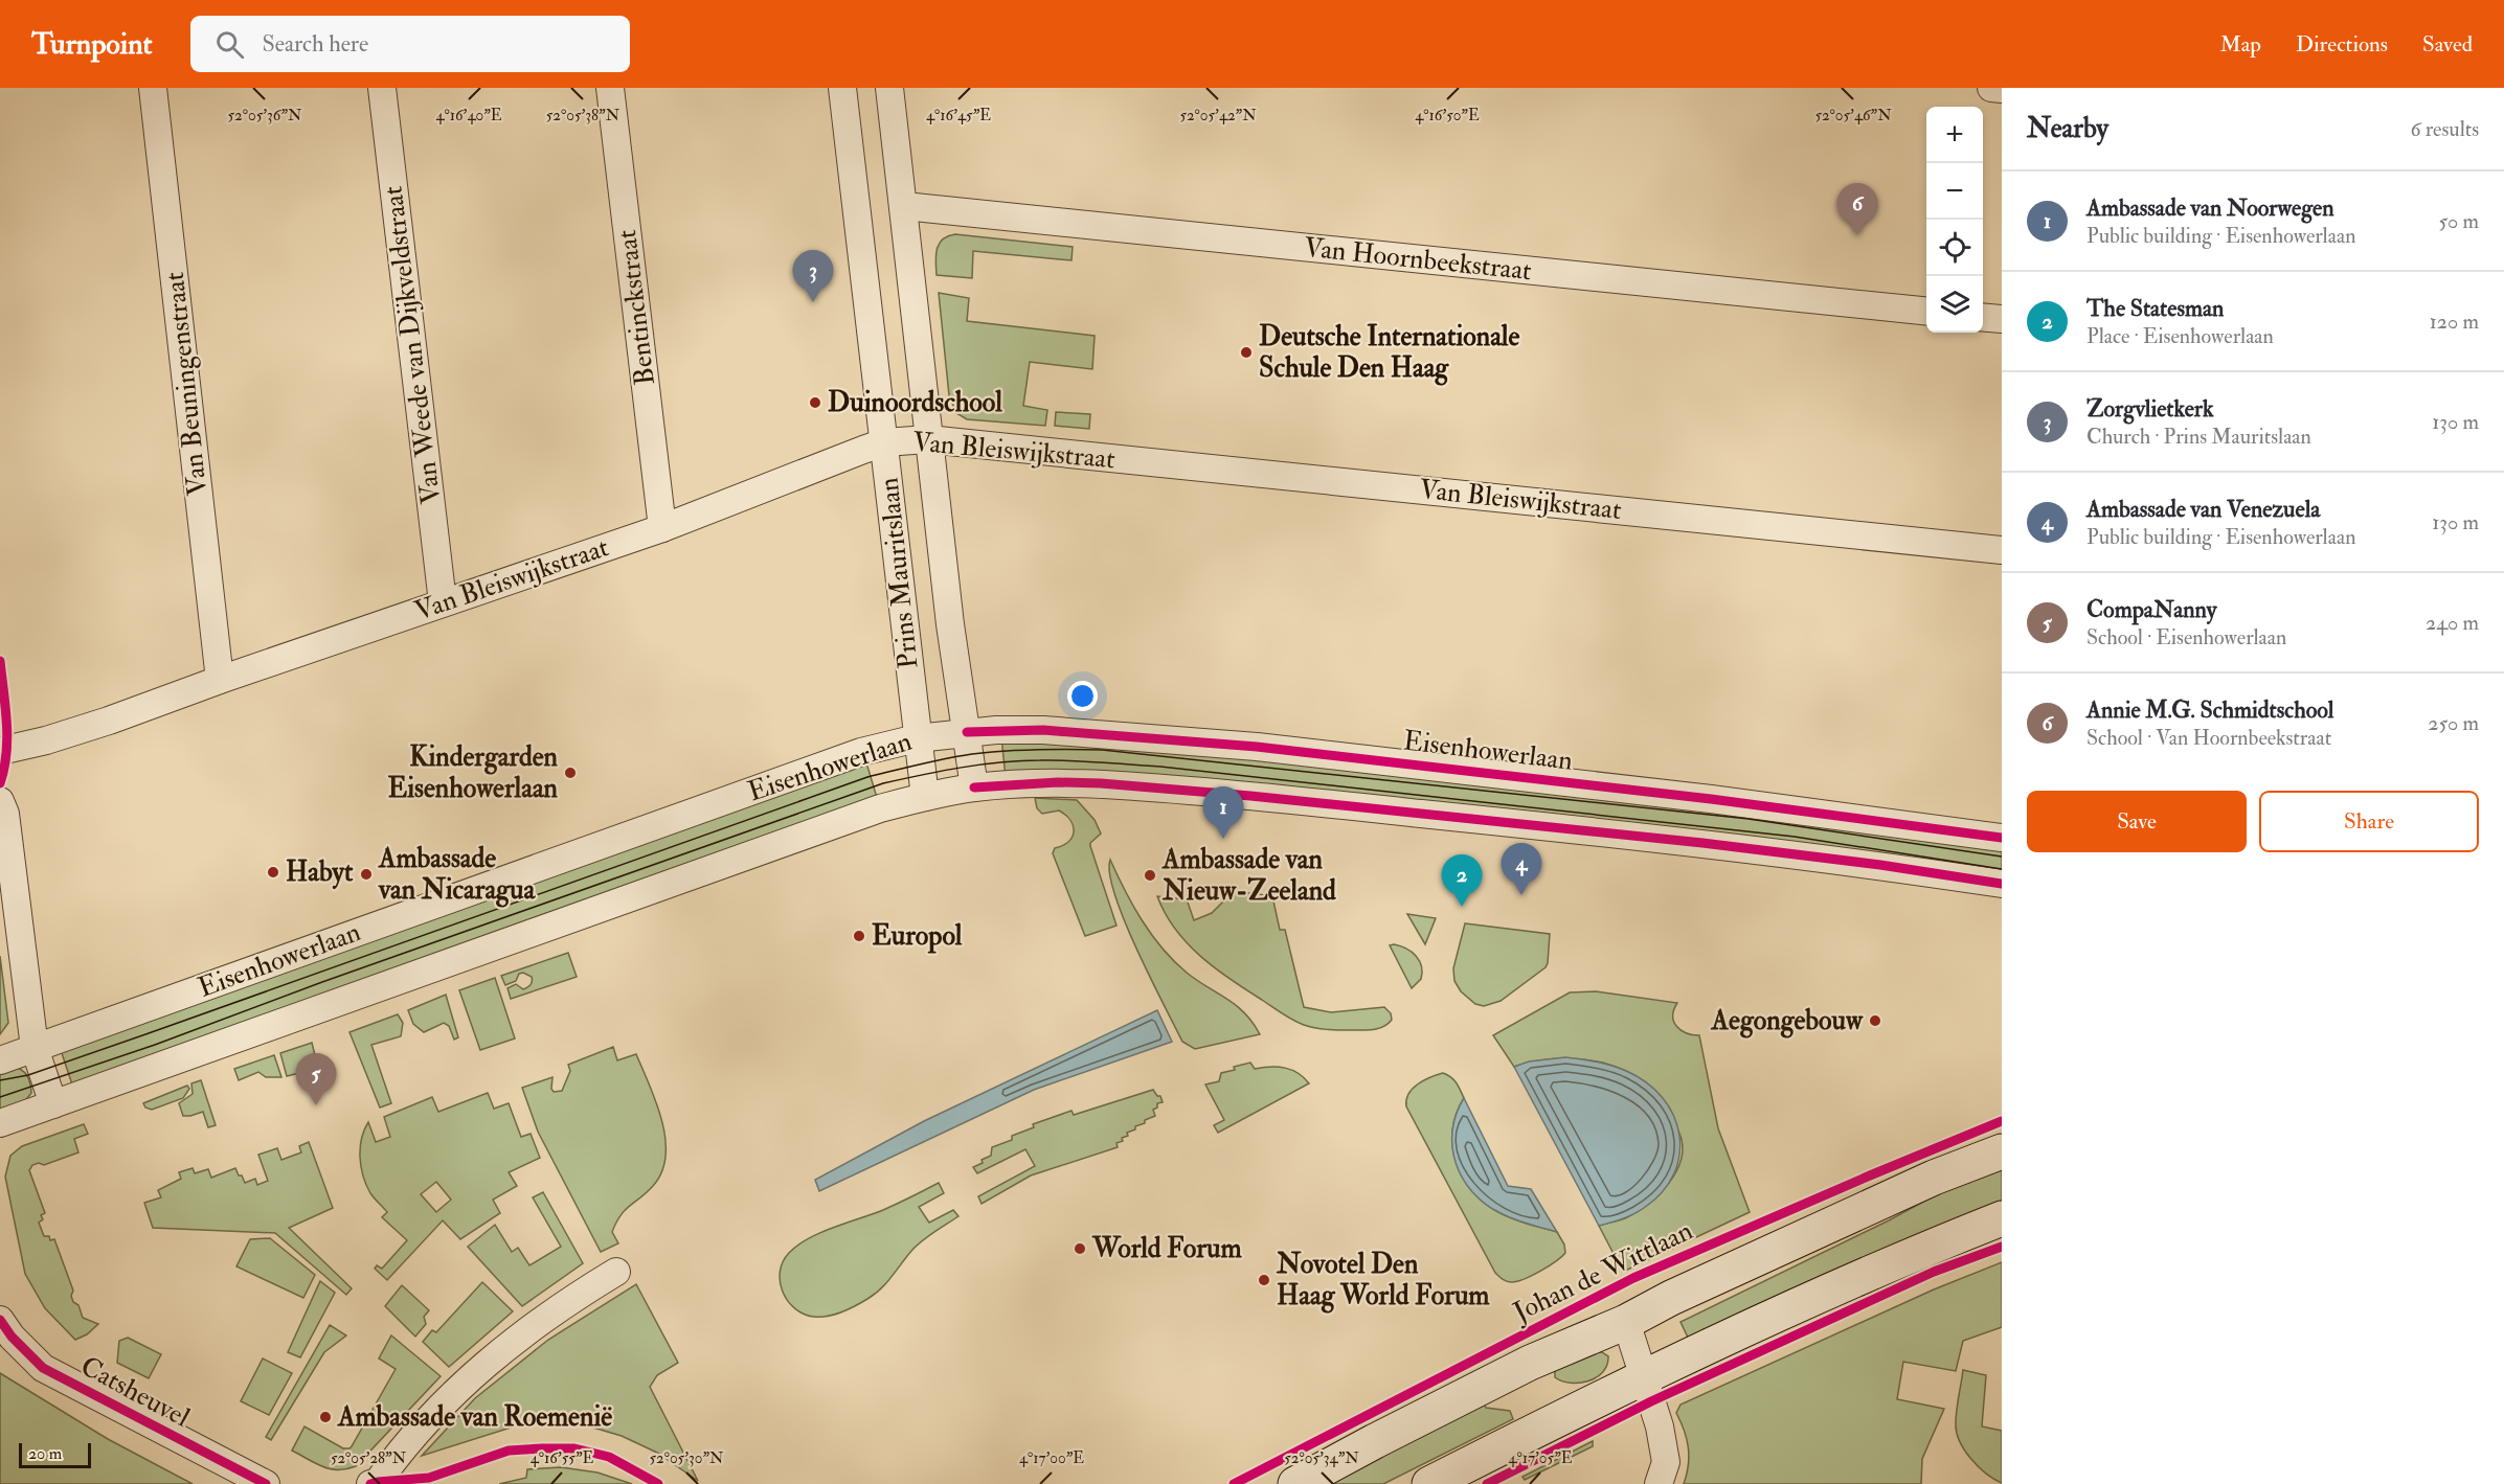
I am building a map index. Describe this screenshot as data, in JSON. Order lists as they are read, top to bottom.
{
  "streets": {
    "main road": ["Johan de Wittlaan"],
    "street": [
      "Van Hoornbeekstraat",
      "Bentinckstraat",
      "Van Weede van Dijkveldstraat",
      "Van Beuningenstraat",
      "Van Bleiswijkstraat",
      "Prins Mauritslaan",
      "Eisenhowerlaan",
      "Catsheuvel"
    ]
  },
  "crossings": [
    ["Van Hoornbeekstraat", "Prins Mauritslaan"],
    ["Bentinckstraat", "Van Bleiswijkstraat"],
    ["Van Weede van Dijkveldstraat", "Van Bleiswijkstraat"],
    ["Van Beuningenstraat", "Van Bleiswijkstraat"],
    ["Van Bleiswijkstraat", "Prins Mauritslaan"],
    ["Prins Mauritslaan", "Eisenhowerlaan"]
  ],
  "places": [
    "Deutsche Internationale Schule Den Haag",
    "Duinoordschool",
    "Kindergarden Eisenhowerlaan",
    "Habyt",
    "Ambassade van Nicaragua",
    "Ambassade van Nieuw-Zeeland",
    "Europol",
    "Aegongebouw",
    "World Forum",
    "Novotel Den Haag World Forum",
    "Ambassade van Roemenië"
  ],
  "scale_bar": "20 m",
  "page": {
    "header": "Turnpoint",
    "search": "Search here",
    "nav": ["Map", "Directions", "Saved"],
    "heading": ["Nearby", "6 results"],
    "map_buttons": ["+", "−"],
    "list": [
      {
        "mark": "1",
        "name": "Ambassade van Noorwegen",
        "note": "Public building · Eisenhowerlaan",
        "value": "50 m"
      },
      {
        "mark": "2",
        "name": "The Statesman",
        "note": "Place · Eisenhowerlaan",
        "value": "120 m"
      },
      {
        "mark": "3",
        "name": "Zorgvlietkerk",
        "note": "Church · Prins Mauritslaan",
        "value": "130 m"
      },
      {
        "mark": "4",
        "name": "Ambassade van Venezuela",
        "note": "Public building · Eisenhowerlaan",
        "value": "130 m"
      },
      {
        "mark": "5",
        "name": "CompaNanny",
        "note": "School · Eisenhowerlaan",
        "value": "240 m"
      },
      {
        "mark": "6",
        "name": "Annie M.G. Schmidtschool",
        "note": "School · Van Hoornbeekstraat",
        "value": "250 m"
      }
    ],
    "pins": [
      "6",
      "3",
      "1",
      "4",
      "2",
      "5"
    ],
    "buttons": ["Save", "Share"],
    "scale": "20 m"
  },
  "coordinates": [
    "52°05'46\"N",
    "52°05'36\"N",
    "4°16'40\"E",
    "52°05'38\"N",
    "4°16'45\"E",
    "52°05'42\"N",
    "4°16'50\"E",
    "52°05'28\"N",
    "4°16'55\"E",
    "4°17'00\"E",
    "52°05'34\"N",
    "4°17'05\"E",
    "52°05'30\"N"
  ]
}
